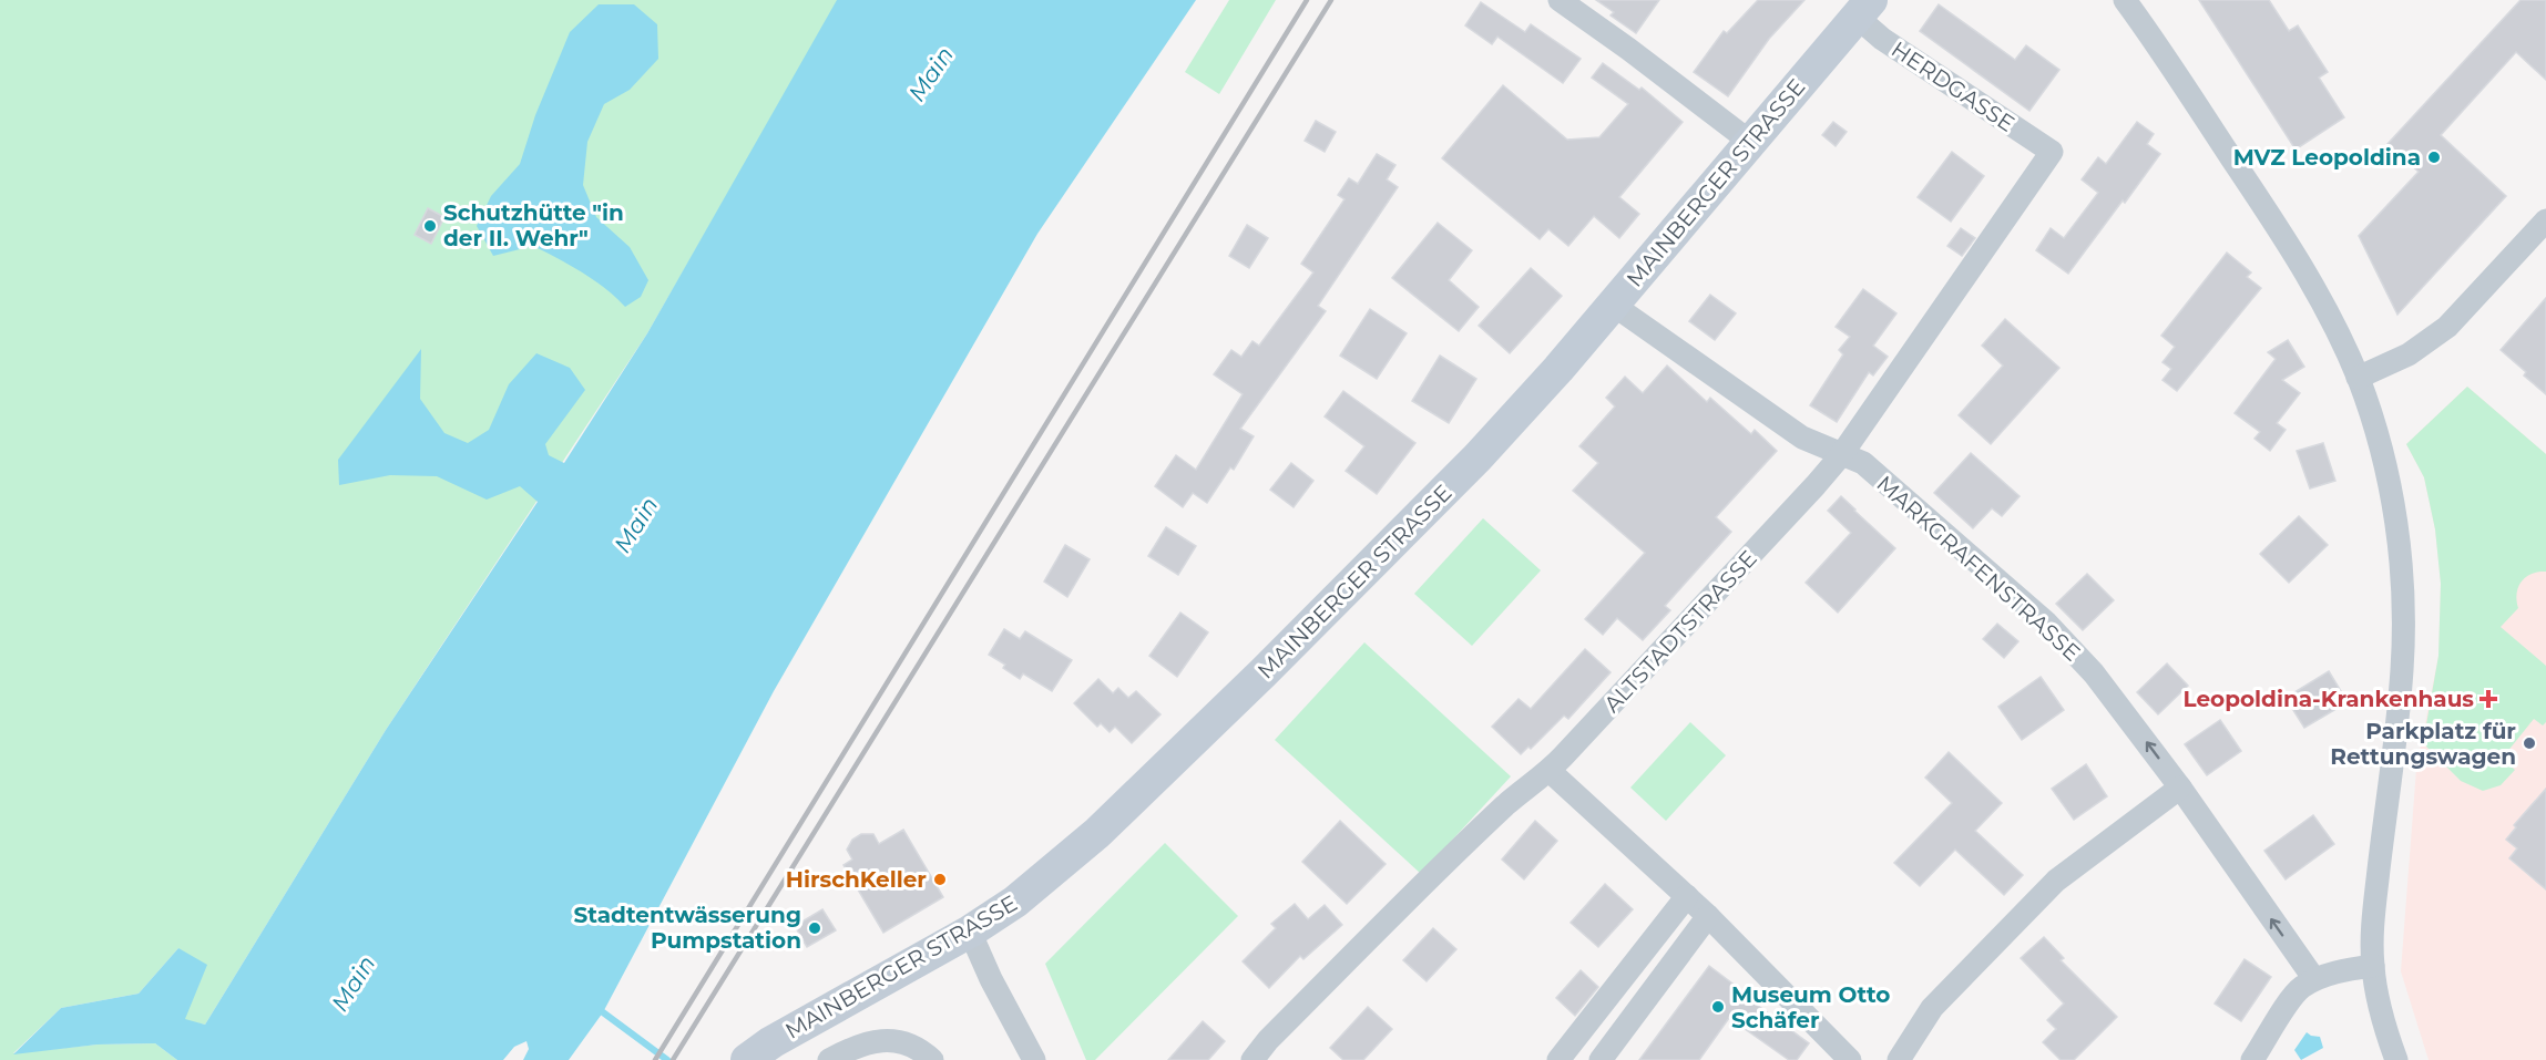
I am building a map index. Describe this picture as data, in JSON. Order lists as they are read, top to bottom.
{
  "streets": {
    "main road": ["MAINBERGER STRASSE"],
    "street": ["HERDGASSE", "MARKGRAFENSTRASSE", "ALTSTADTSTRASSE"]
  },
  "crossings": [
    ["HERDGASSE", "MAINBERGER STRASSE"],
    ["HERDGASSE", "ALTSTADTSTRASSE"],
    ["MAINBERGER STRASSE", "MARKGRAFENSTRASSE"],
    ["MARKGRAFENSTRASSE", "ALTSTADTSTRASSE"]
  ],
  "one_way": ["MARKGRAFENSTRASSE"],
  "water": ["Main"],
  "places": {
    "other": [
      "MVZ Leopoldina",
      "Schutzhütte \"in der II. Wehr\"",
      "Parkplatz für Rettungswagen",
      "HirschKeller",
      "Stadtentwässerung Pumpstation",
      "Museum Otto Schäfer"
    ],
    "health": ["Leopoldina-Krankenhaus"]
  }
}
